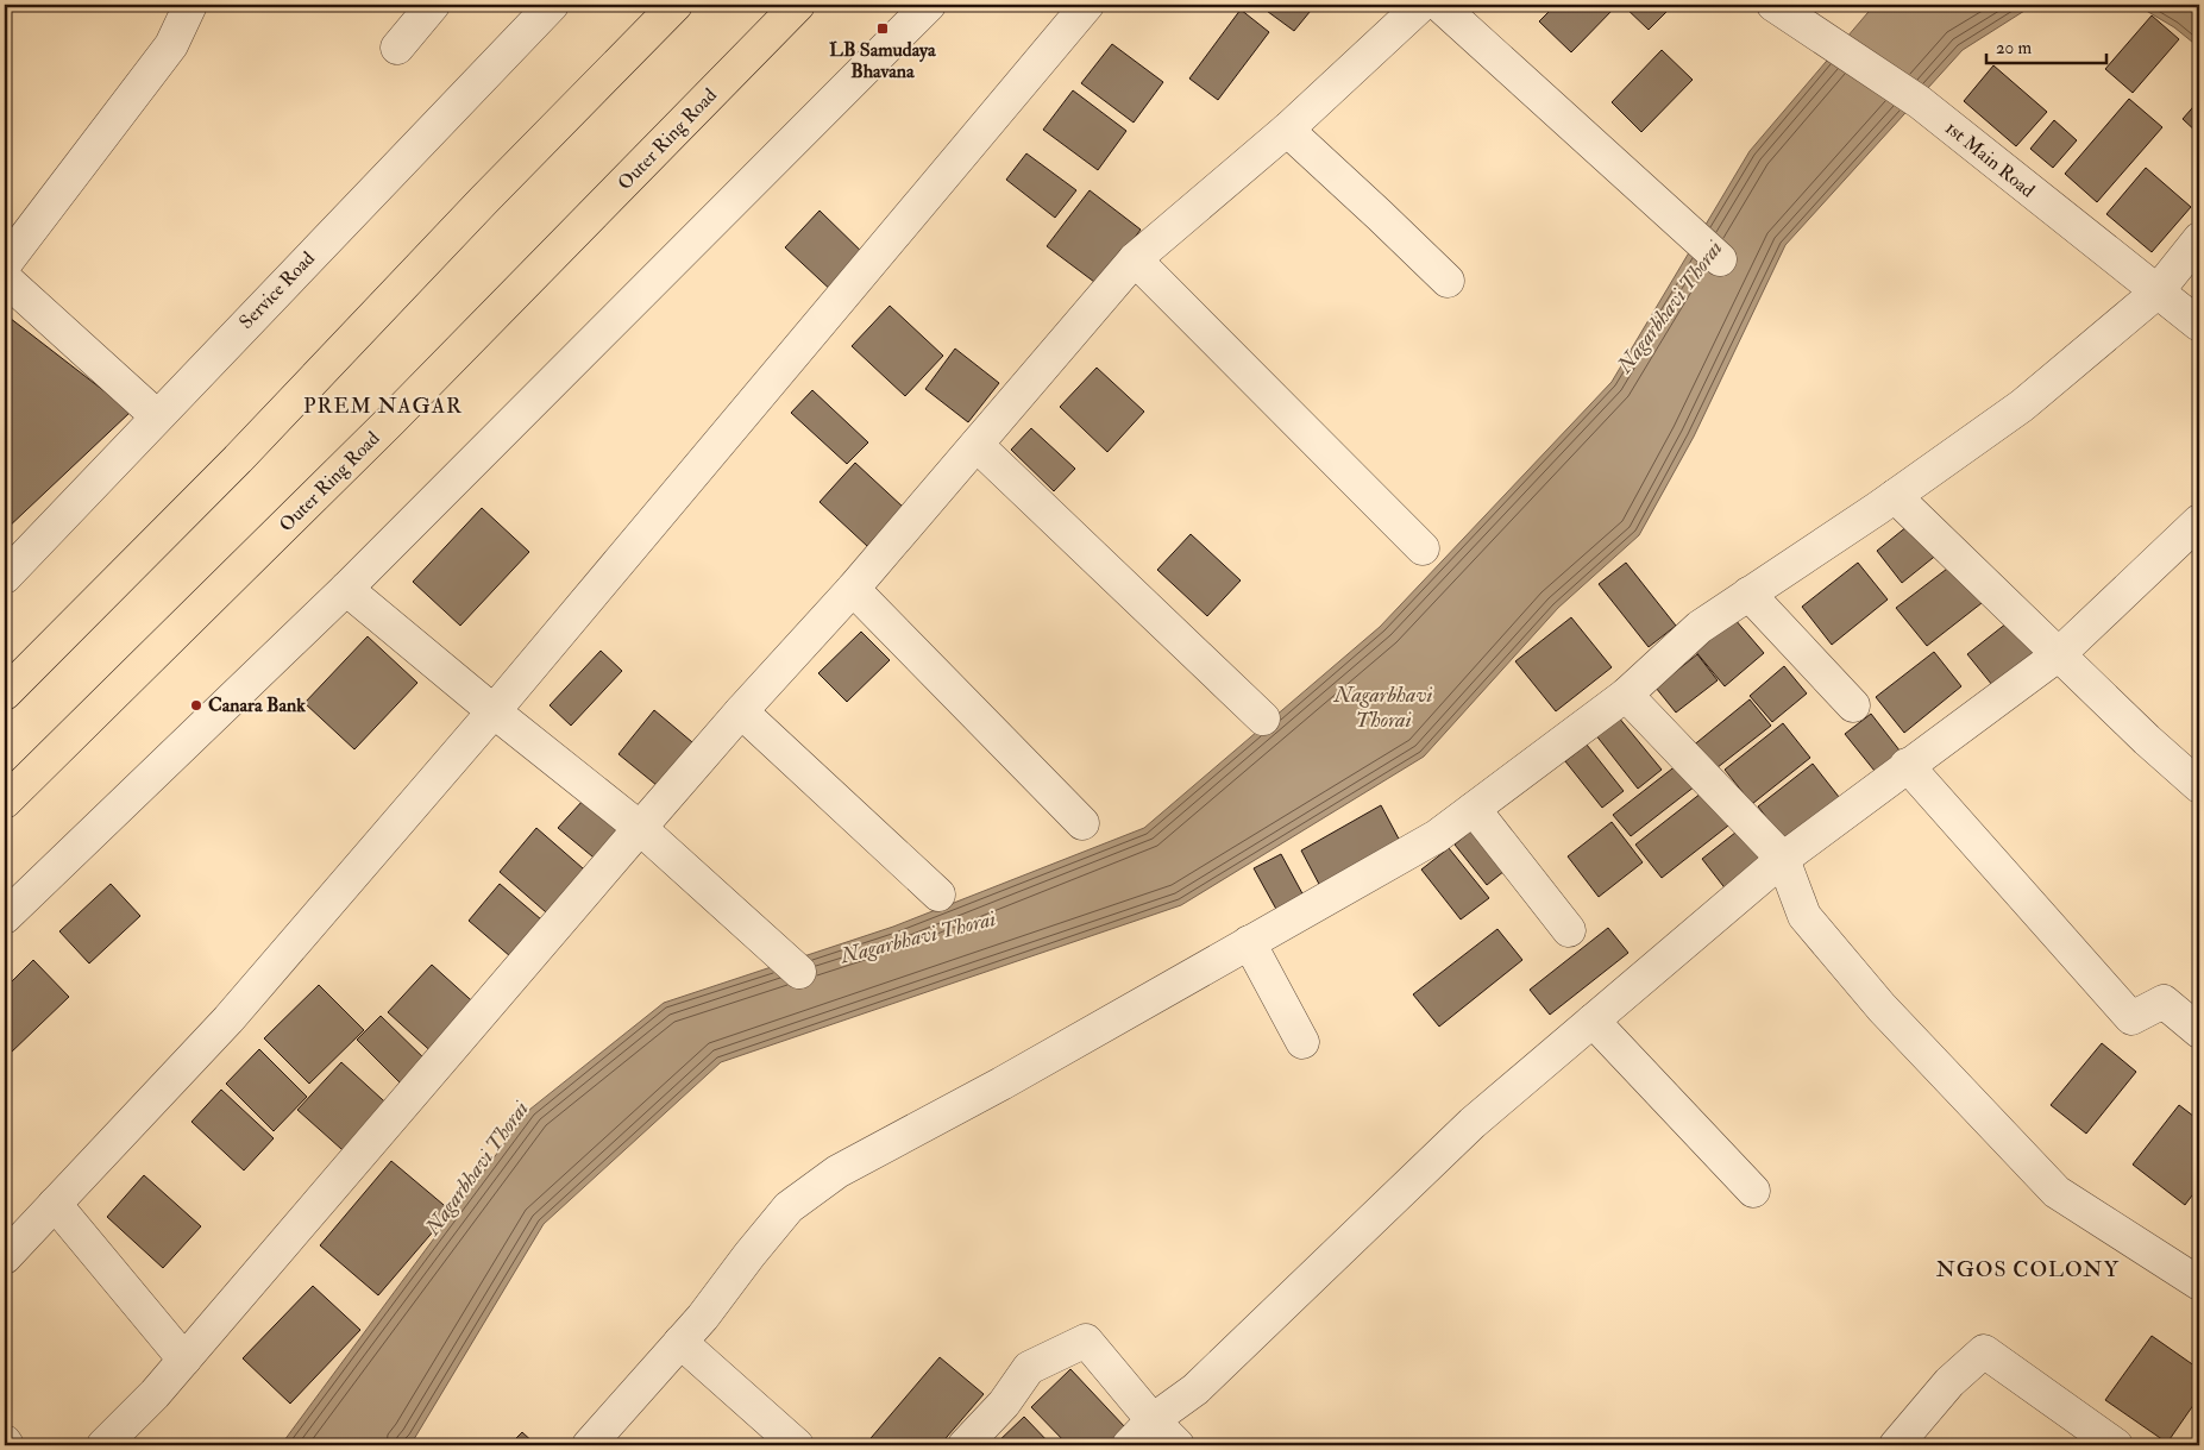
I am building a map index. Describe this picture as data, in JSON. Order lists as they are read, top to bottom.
{
  "streets": {
    "highway": ["Outer Ring Road"],
    "street": ["1st Main Road", "Service Road"]
  },
  "districts": ["PREM NAGAR", "NGOS COLONY"],
  "water": ["Nagarbhavi Thorai"],
  "places": {
    "transit": ["LB Samudaya Bhavana"],
    "other": ["Canara Bank"]
  },
  "scale_bar": "20 m"
}
